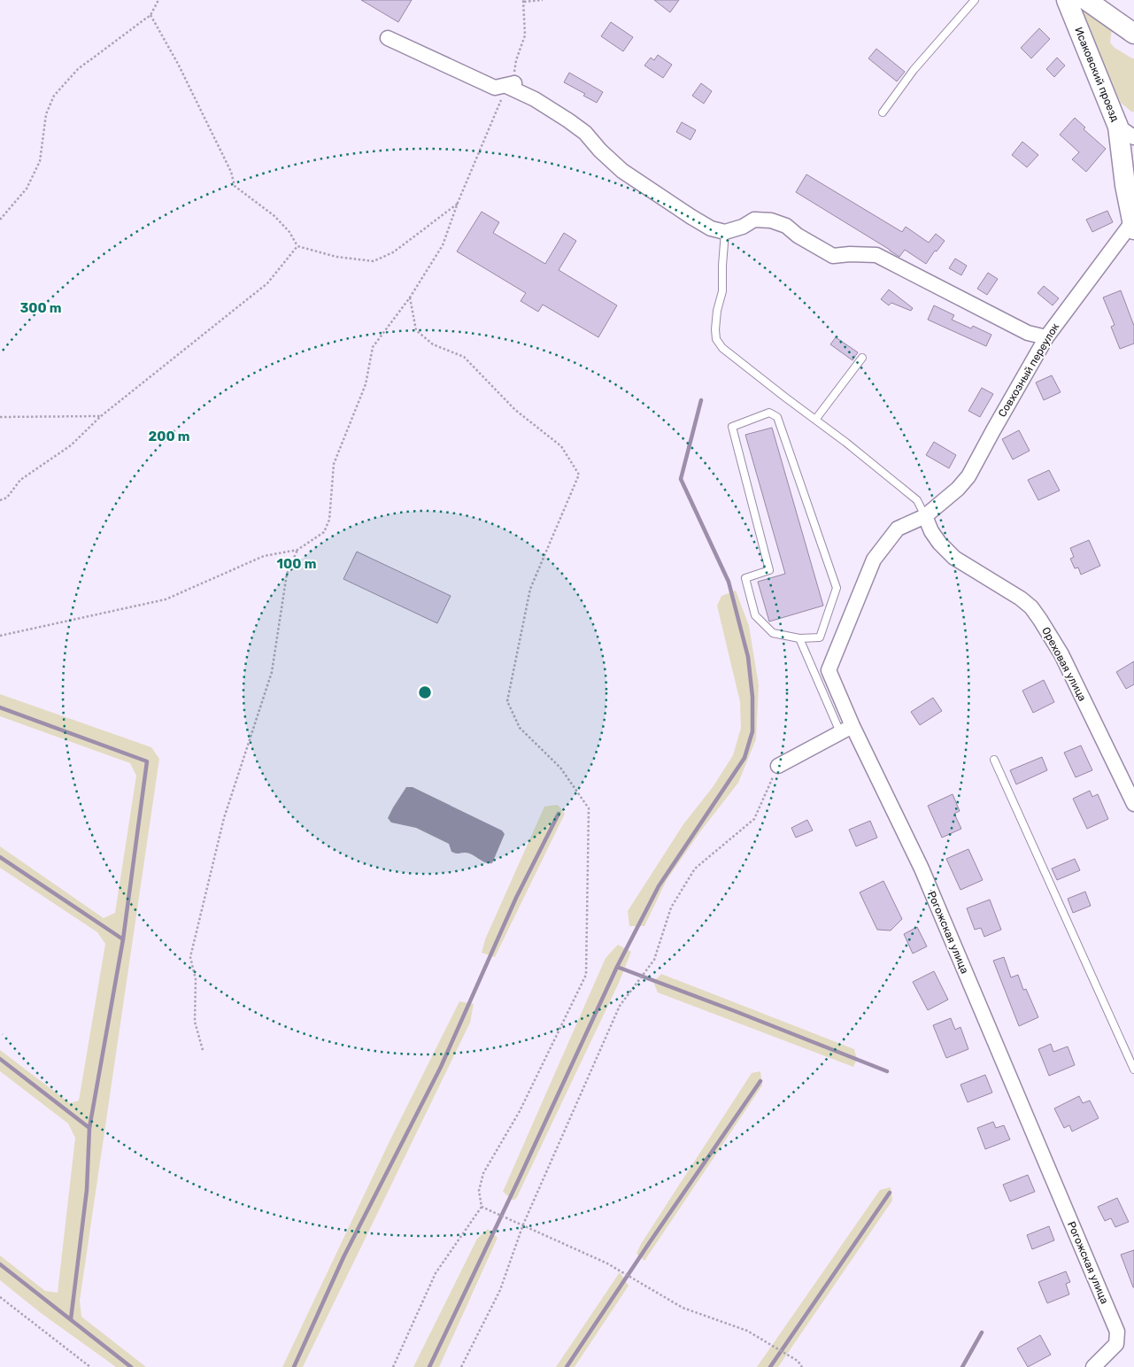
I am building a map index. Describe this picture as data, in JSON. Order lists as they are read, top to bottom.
{
  "streets": {
    "street": [
      "Исаковский проезд",
      "Совхозный переулок",
      "Ореховая улица",
      "Рогожская улица"
    ]
  },
  "crossings": [
    ["Исаковский проезд", "Совхозный переулок"],
    ["Совхозный переулок", "Ореховая улица"],
    ["Совхозный переулок", "Рогожская улица"],
    ["Ореховая улица", "Рогожская улица"]
  ],
  "rings": ["300 m", "200 m", "100 m"]
}
